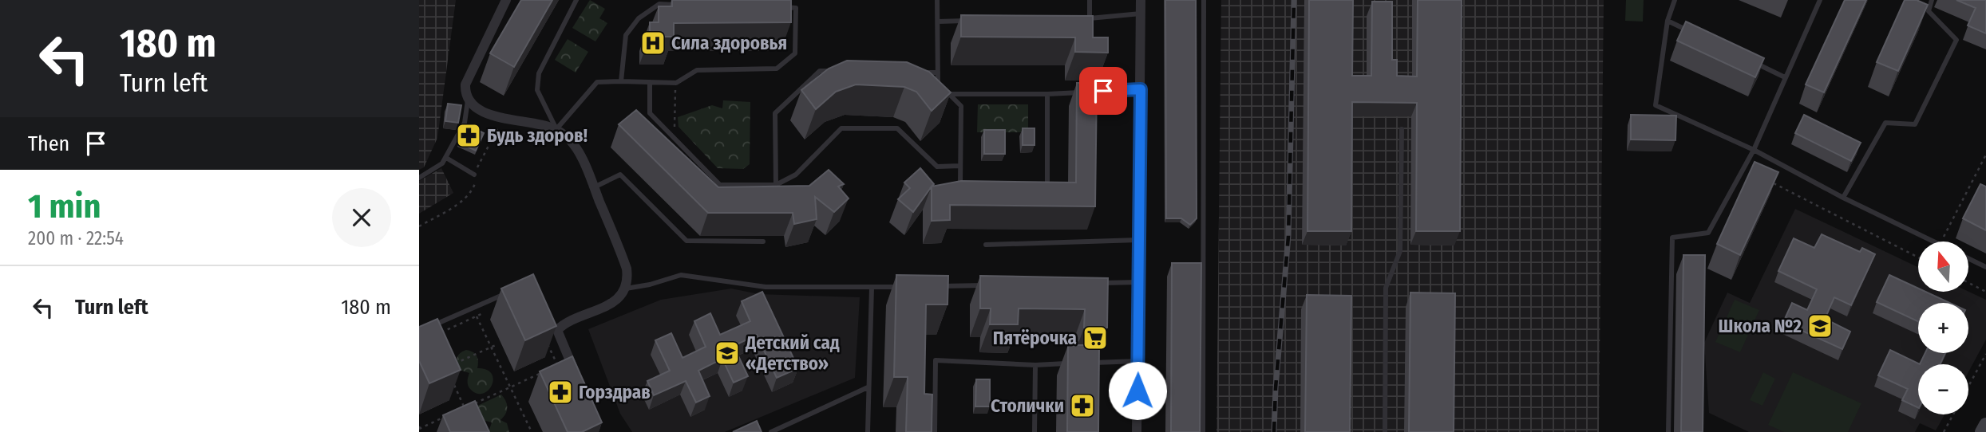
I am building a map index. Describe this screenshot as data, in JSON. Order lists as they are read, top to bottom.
{
  "places": {
    "hospital": ["Сила здоровья"],
    "pharmacy": ["Будь здоров!", "Горздрав", "Столички"],
    "school or university": ["Школа №2", "Детский сад «Детство»"],
    "supermarket": ["Пятёрочка"]
  },
  "north": "top",
  "page": {
    "turn": ["180 m", "Turn left"],
    "then": "Then",
    "heading": ["1 min", "200 m · 22:54"],
    "map_buttons": ["+", "−"],
    "list": [
      {
        "name": "Turn left",
        "value": "180 m"
      }
    ]
  }
}
